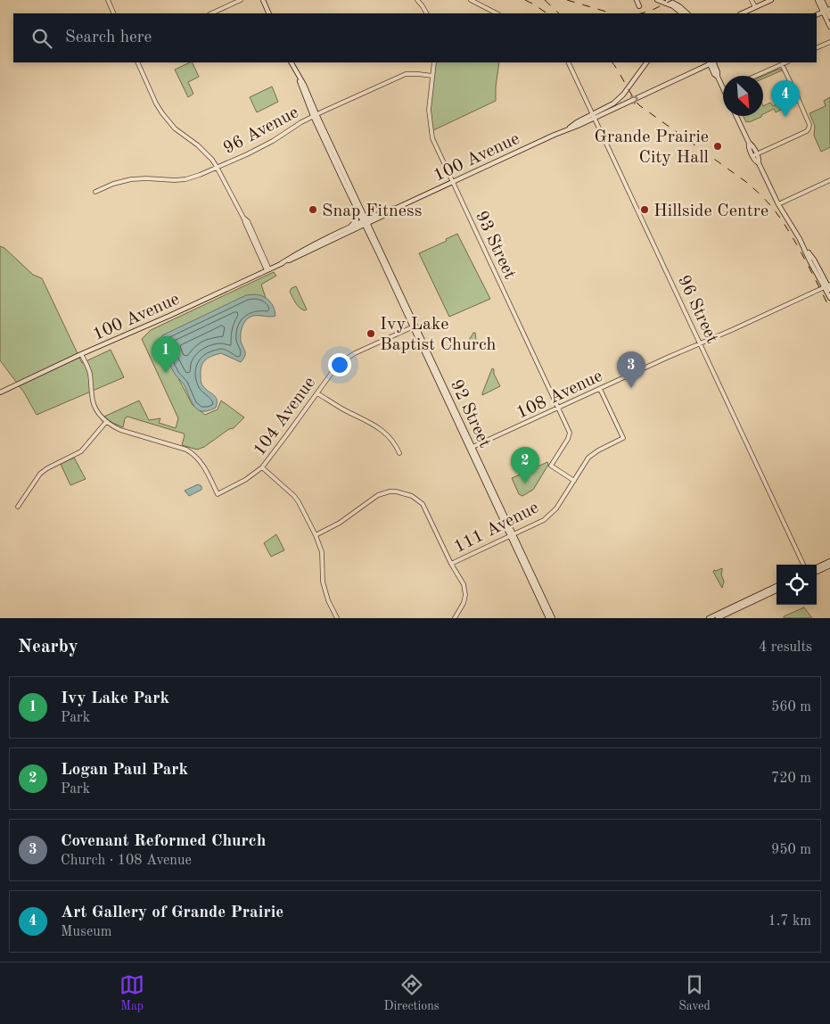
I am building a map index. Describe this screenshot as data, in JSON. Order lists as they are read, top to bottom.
{
  "streets": {
    "main road": ["100 Avenue", "92 Street"],
    "street": [
      "96 Avenue",
      "93 Street",
      "96 Street",
      "108 Avenue",
      "104 Avenue",
      "111 Avenue"
    ]
  },
  "crossings": [
    ["96 Avenue", "93 Street"],
    ["96 Avenue", "92 Street"],
    ["100 Avenue", "93 Street"],
    ["100 Avenue", "96 Street"],
    ["100 Avenue", "92 Street"],
    ["93 Street", "108 Avenue"],
    ["93 Street", "111 Avenue"],
    ["96 Street", "108 Avenue"],
    ["108 Avenue", "92 Street"],
    ["108 Avenue", "111 Avenue"],
    ["92 Street", "104 Avenue"],
    ["92 Street", "111 Avenue"]
  ],
  "places": [
    "Grande Prairie City Hall",
    "Snap Fitness",
    "Hillside Centre",
    "Ivy Lake Baptist Church"
  ],
  "north": "bottom right",
  "page": {
    "search": "Search here",
    "pins": [
      "4",
      "1",
      "3",
      "2"
    ],
    "heading": ["Nearby", "4 results"],
    "list": [
      {
        "mark": "1",
        "name": "Ivy Lake Park",
        "note": "Park",
        "value": "560 m"
      },
      {
        "mark": "2",
        "name": "Logan Paul Park",
        "note": "Park",
        "value": "720 m"
      },
      {
        "mark": "3",
        "name": "Covenant Reformed Church",
        "note": "Church · 108 Avenue",
        "value": "950 m"
      },
      {
        "mark": "4",
        "name": "Art Gallery of Grande Prairie",
        "note": "Museum",
        "value": "1.7 km"
      }
    ],
    "nav": ["Map", "Directions", "Saved"]
  }
}
